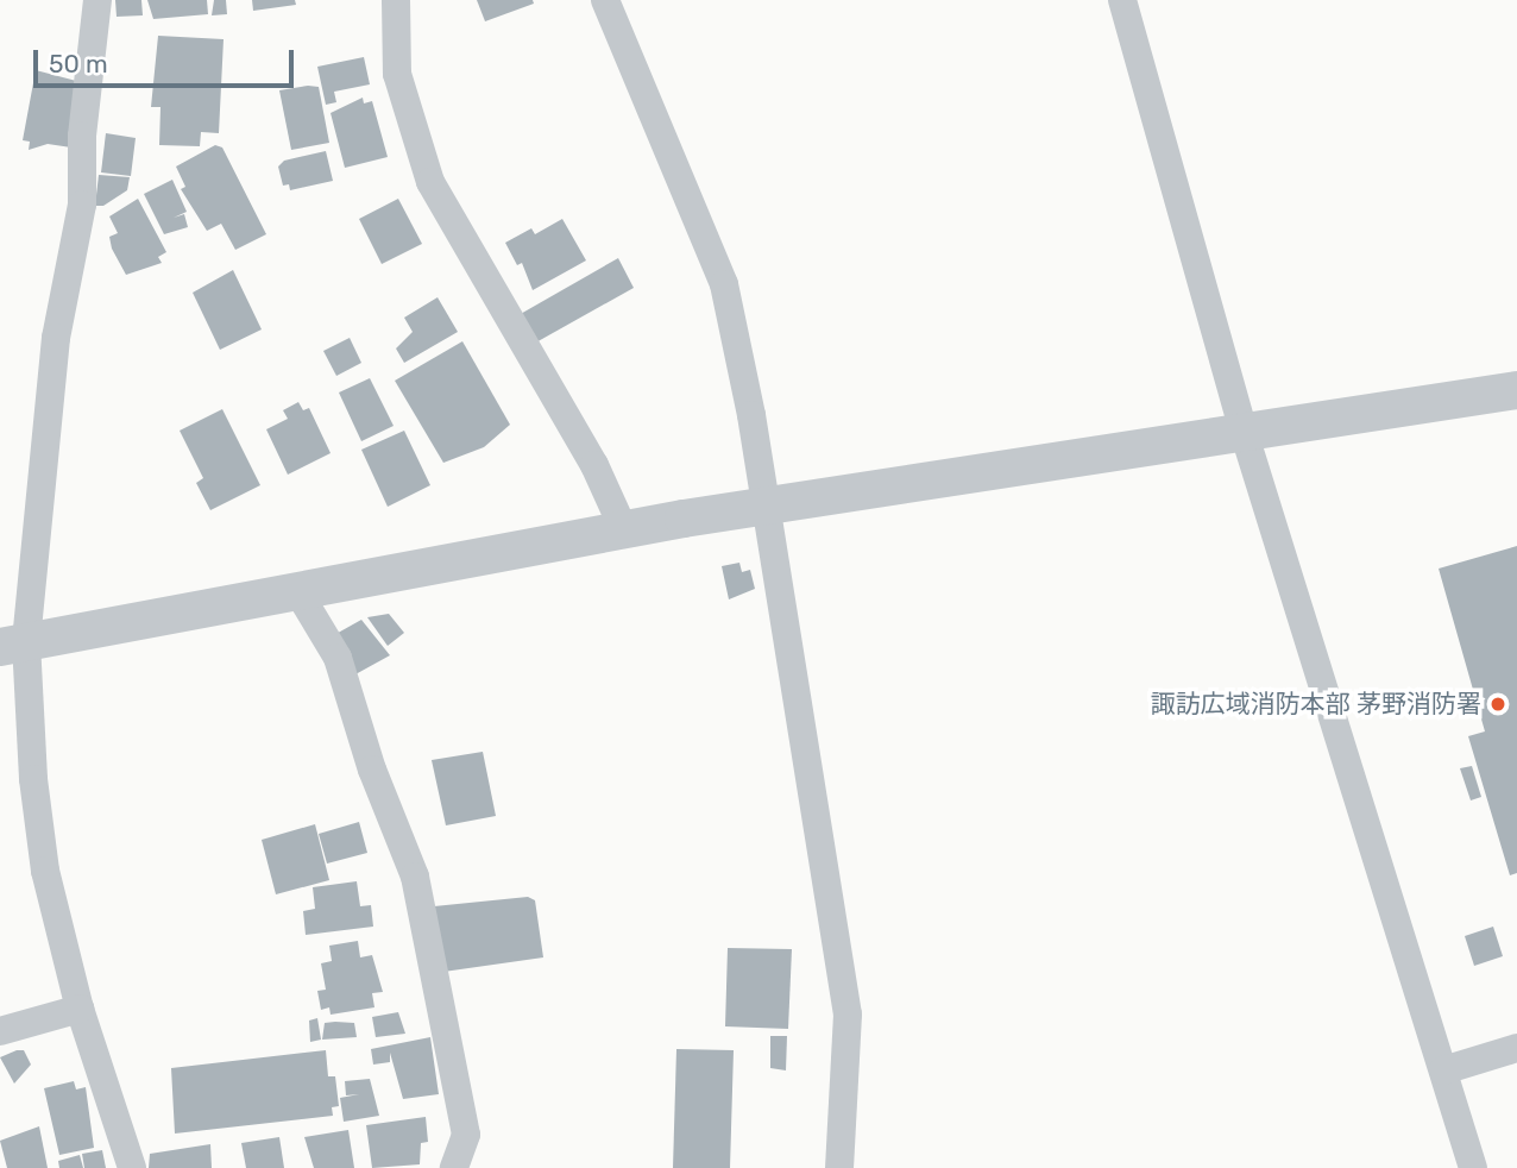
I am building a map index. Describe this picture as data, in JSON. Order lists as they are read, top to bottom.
{
  "places": ["諏訪広域消防本部 茅野消防署"],
  "scale_bar": "50 m"
}
